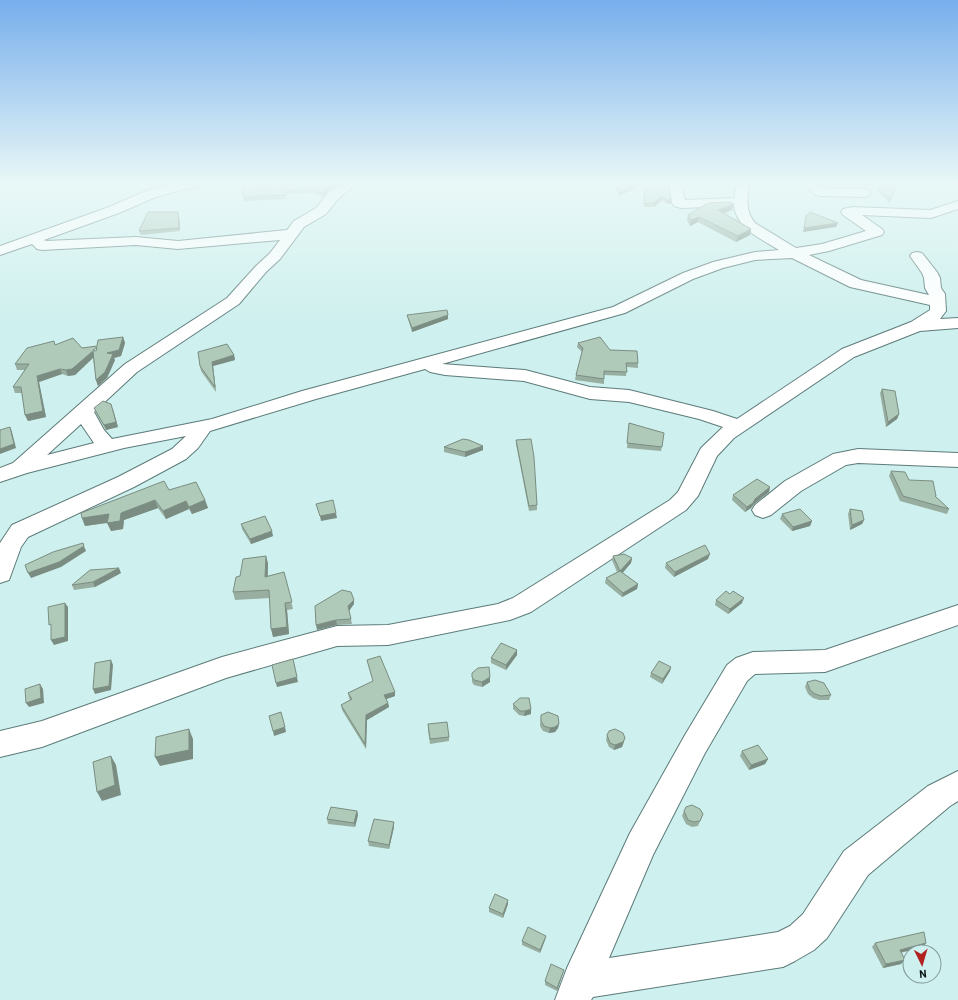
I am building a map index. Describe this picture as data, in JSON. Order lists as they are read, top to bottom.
{
  "north": "bottom"
}
